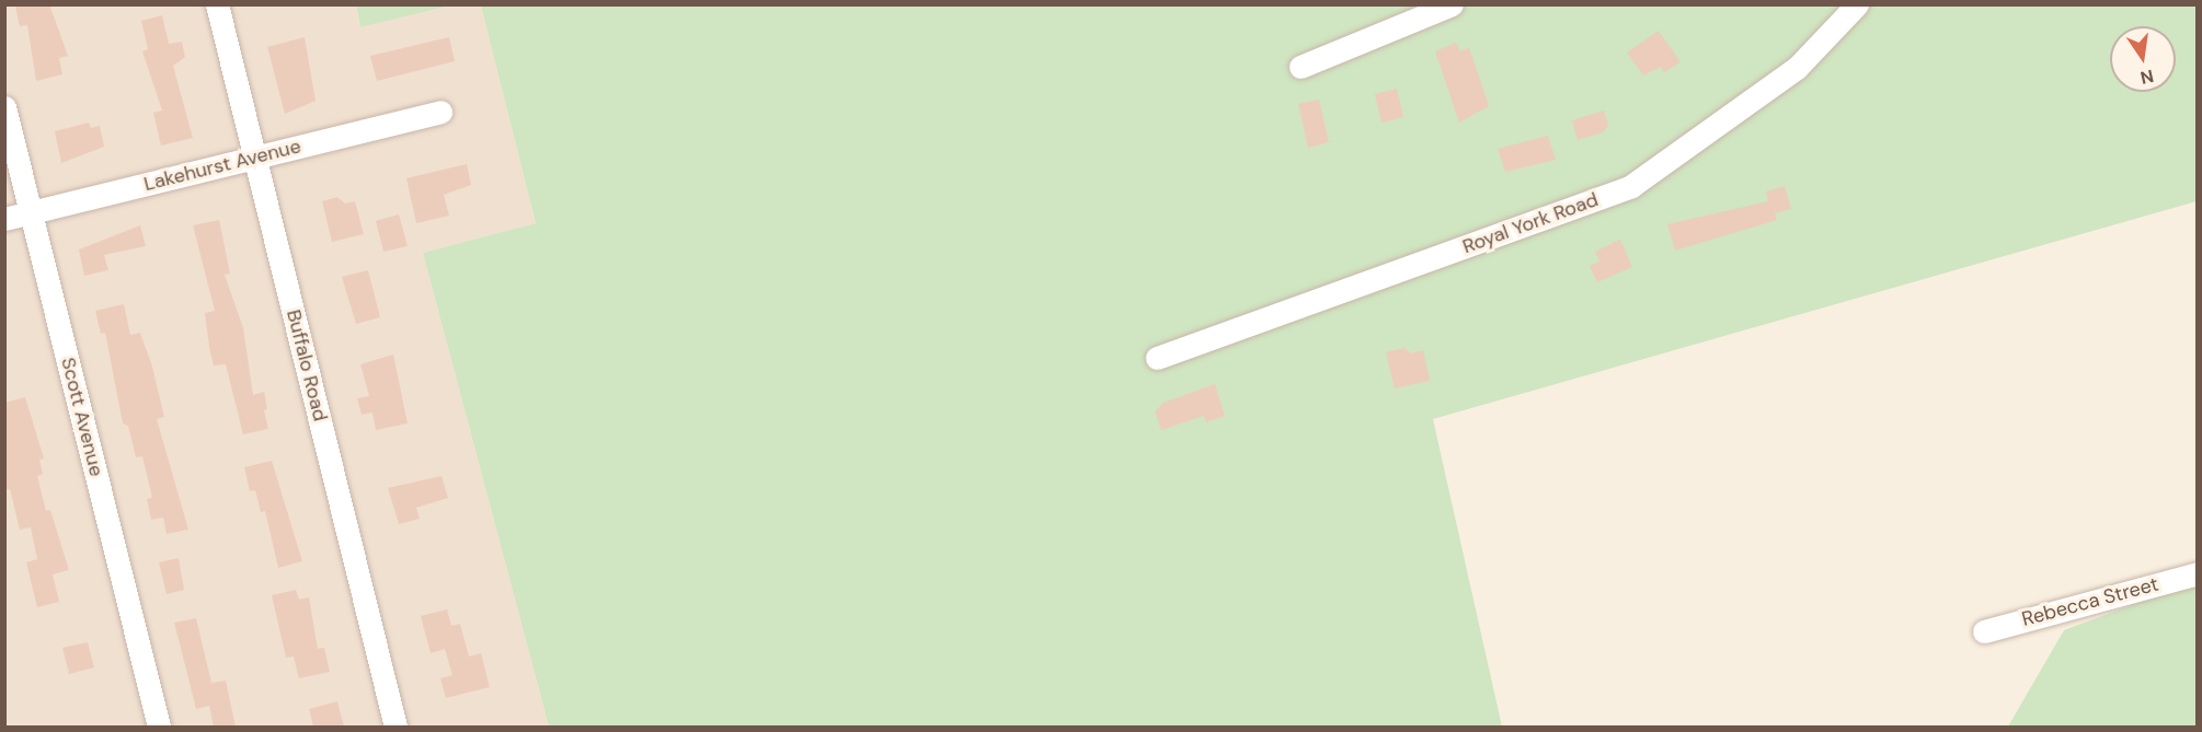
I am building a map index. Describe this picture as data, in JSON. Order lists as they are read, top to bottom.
{
  "streets": {
    "street": [
      "Lakehurst Avenue",
      "Royal York Road",
      "Buffalo Road",
      "Scott Avenue",
      "Rebecca Street"
    ]
  },
  "crossings": [
    ["Lakehurst Avenue", "Buffalo Road"],
    ["Lakehurst Avenue", "Scott Avenue"]
  ],
  "north": "bottom"
}
